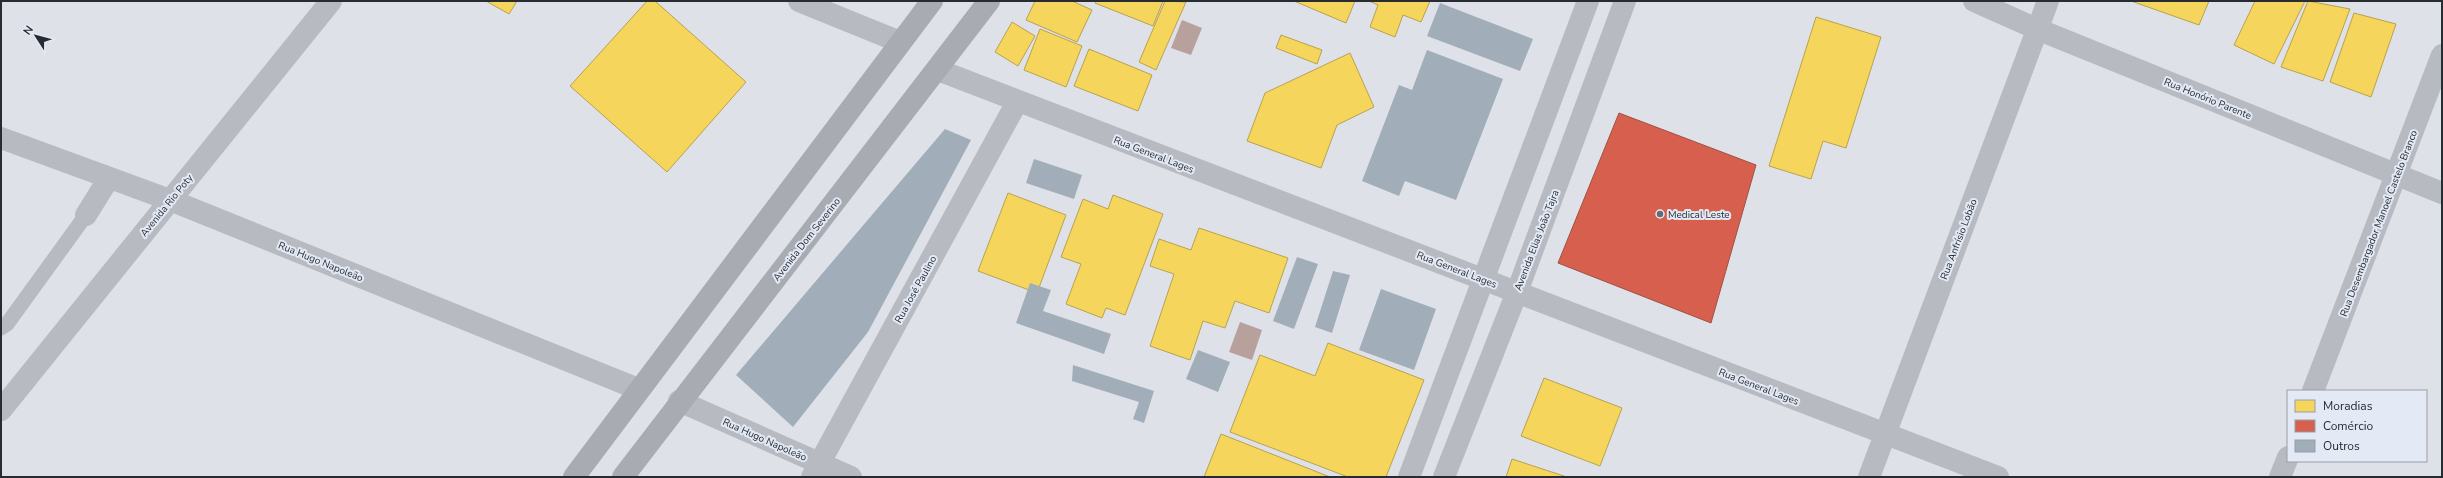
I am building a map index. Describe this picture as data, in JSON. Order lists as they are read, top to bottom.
{
  "streets": {
    "main road": ["Avenida Dom Severino"],
    "street": [
      "Rua Honório Parente",
      "Rua General Lages",
      "Avenida Rio Poty",
      "Rua Desembargador Manoel Castelo Branco",
      "Rua Anfrísio Lobão",
      "Avenida Elias João Tajra",
      "Rua Hugo Napoleão",
      "Rua José Paulino"
    ]
  },
  "crossings": [
    ["Rua Honório Parente", "Rua Desembargador Manoel Castelo Branco"],
    ["Rua Honório Parente", "Rua Anfrísio Lobão"],
    ["Rua General Lages", "Avenida Dom Severino"],
    ["Rua General Lages", "Rua Anfrísio Lobão"],
    ["Rua General Lages", "Avenida Elias João Tajra"],
    ["Rua General Lages", "Rua José Paulino"],
    ["Avenida Rio Poty", "Rua Hugo Napoleão"],
    ["Avenida Dom Severino", "Rua Hugo Napoleão"],
    ["Rua Hugo Napoleão", "Rua José Paulino"]
  ],
  "places": ["Medical Leste"],
  "legend": ["Moradias", "Comércio", "Outros"],
  "north": "top left"
}
